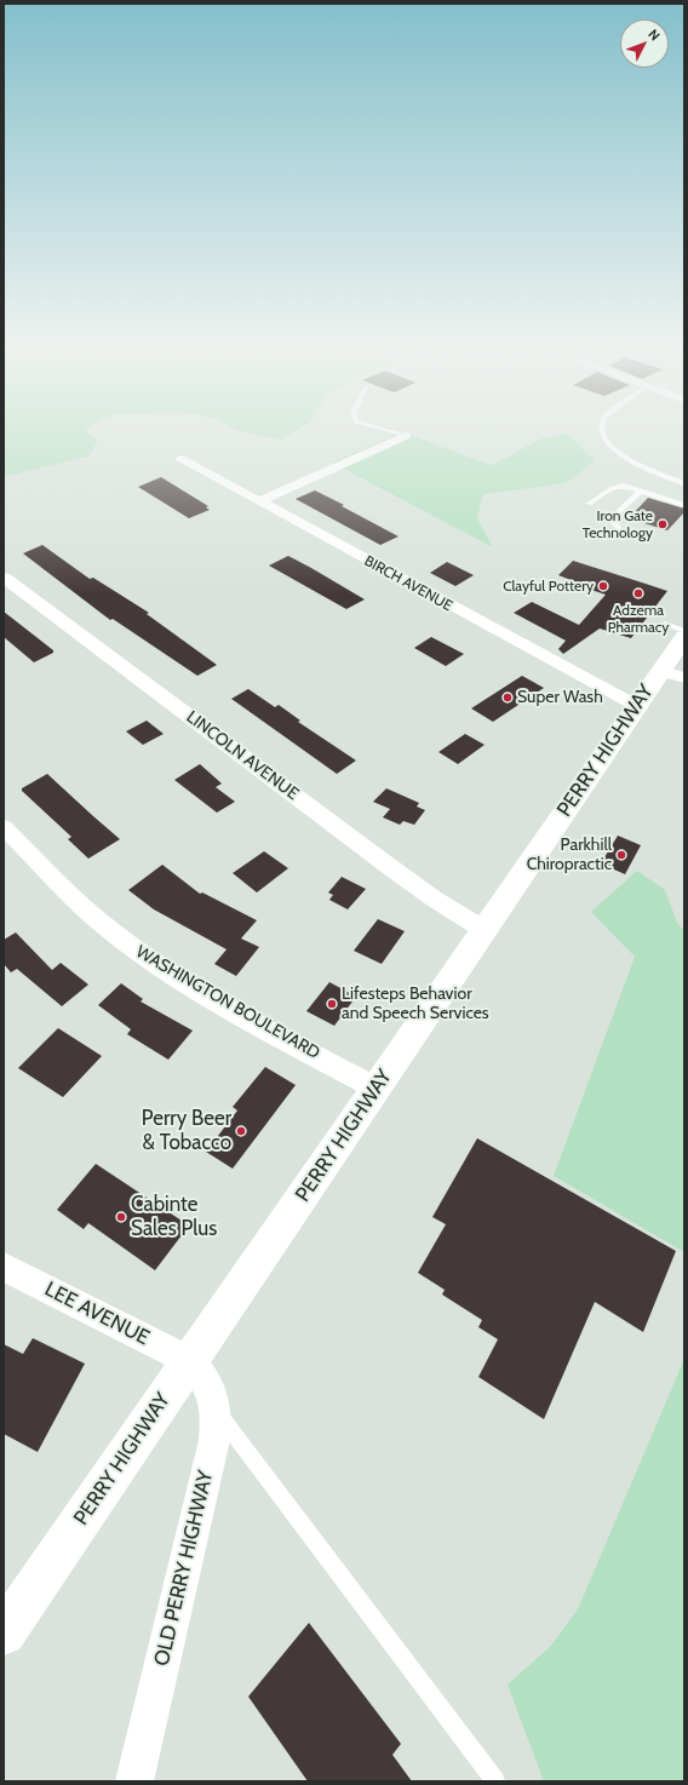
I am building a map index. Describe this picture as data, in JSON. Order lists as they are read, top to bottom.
{
  "streets": {
    "main road": ["PERRY HIGHWAY"],
    "street": [
      "BIRCH AVENUE",
      "LINCOLN AVENUE",
      "WASHINGTON BOULEVARD",
      "LEE AVENUE",
      "OLD PERRY HIGHWAY"
    ]
  },
  "crossings": [
    ["BIRCH AVENUE", "PERRY HIGHWAY"],
    ["PERRY HIGHWAY", "LINCOLN AVENUE"],
    ["PERRY HIGHWAY", "WASHINGTON BOULEVARD"],
    ["PERRY HIGHWAY", "LEE AVENUE"],
    ["PERRY HIGHWAY", "OLD PERRY HIGHWAY"],
    ["LEE AVENUE", "OLD PERRY HIGHWAY"]
  ],
  "places": [
    "Iron Gate Technology",
    "Clayful Pottery",
    "Adzema Pharmacy",
    "Super Wash",
    "Parkhill Chiropractic",
    "Lifesteps Behavior and Speech Services",
    "Perry Beer & Tobacco",
    "Cabinte Sales Plus"
  ],
  "north": "top right"
}
